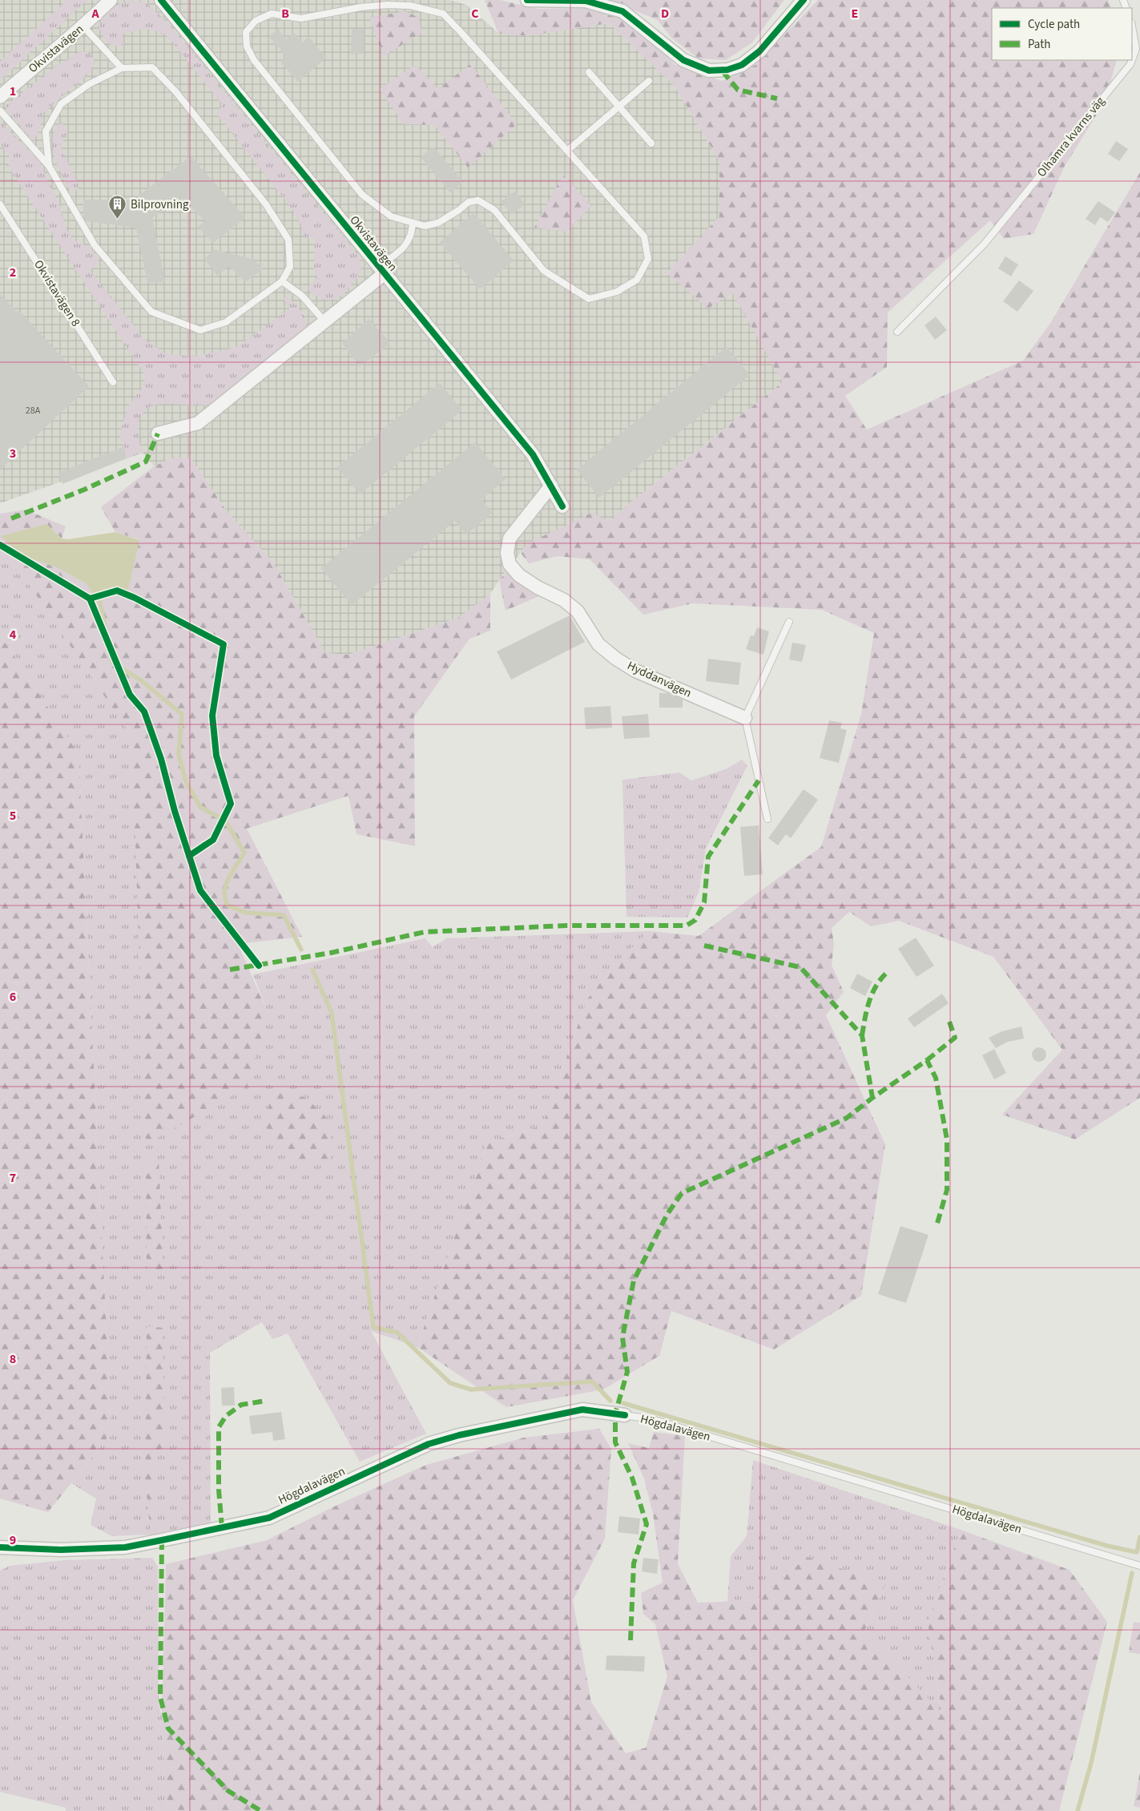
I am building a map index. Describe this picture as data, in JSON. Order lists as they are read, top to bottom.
{
  "streets": {
    "street": ["Okvistavägen", "Hyddanvägen", "Högdalavägen"],
    "lane": ["Olhamra kvarns väg", "Okvistavägen 8"]
  },
  "crossings": [
    ["Okvistavägen", "Hyddanvägen"]
  ],
  "places": {
    "building": ["Bilprovning"]
  },
  "house_numbers": ["28A"],
  "legend": ["Cycle path", "Path"],
  "grid": {
    "columns": [
      "A",
      "B",
      "C",
      "D",
      "E"
    ],
    "rows": [
      "1",
      "2",
      "3",
      "4",
      "5",
      "6",
      "7",
      "8",
      "9"
    ]
  }
}
